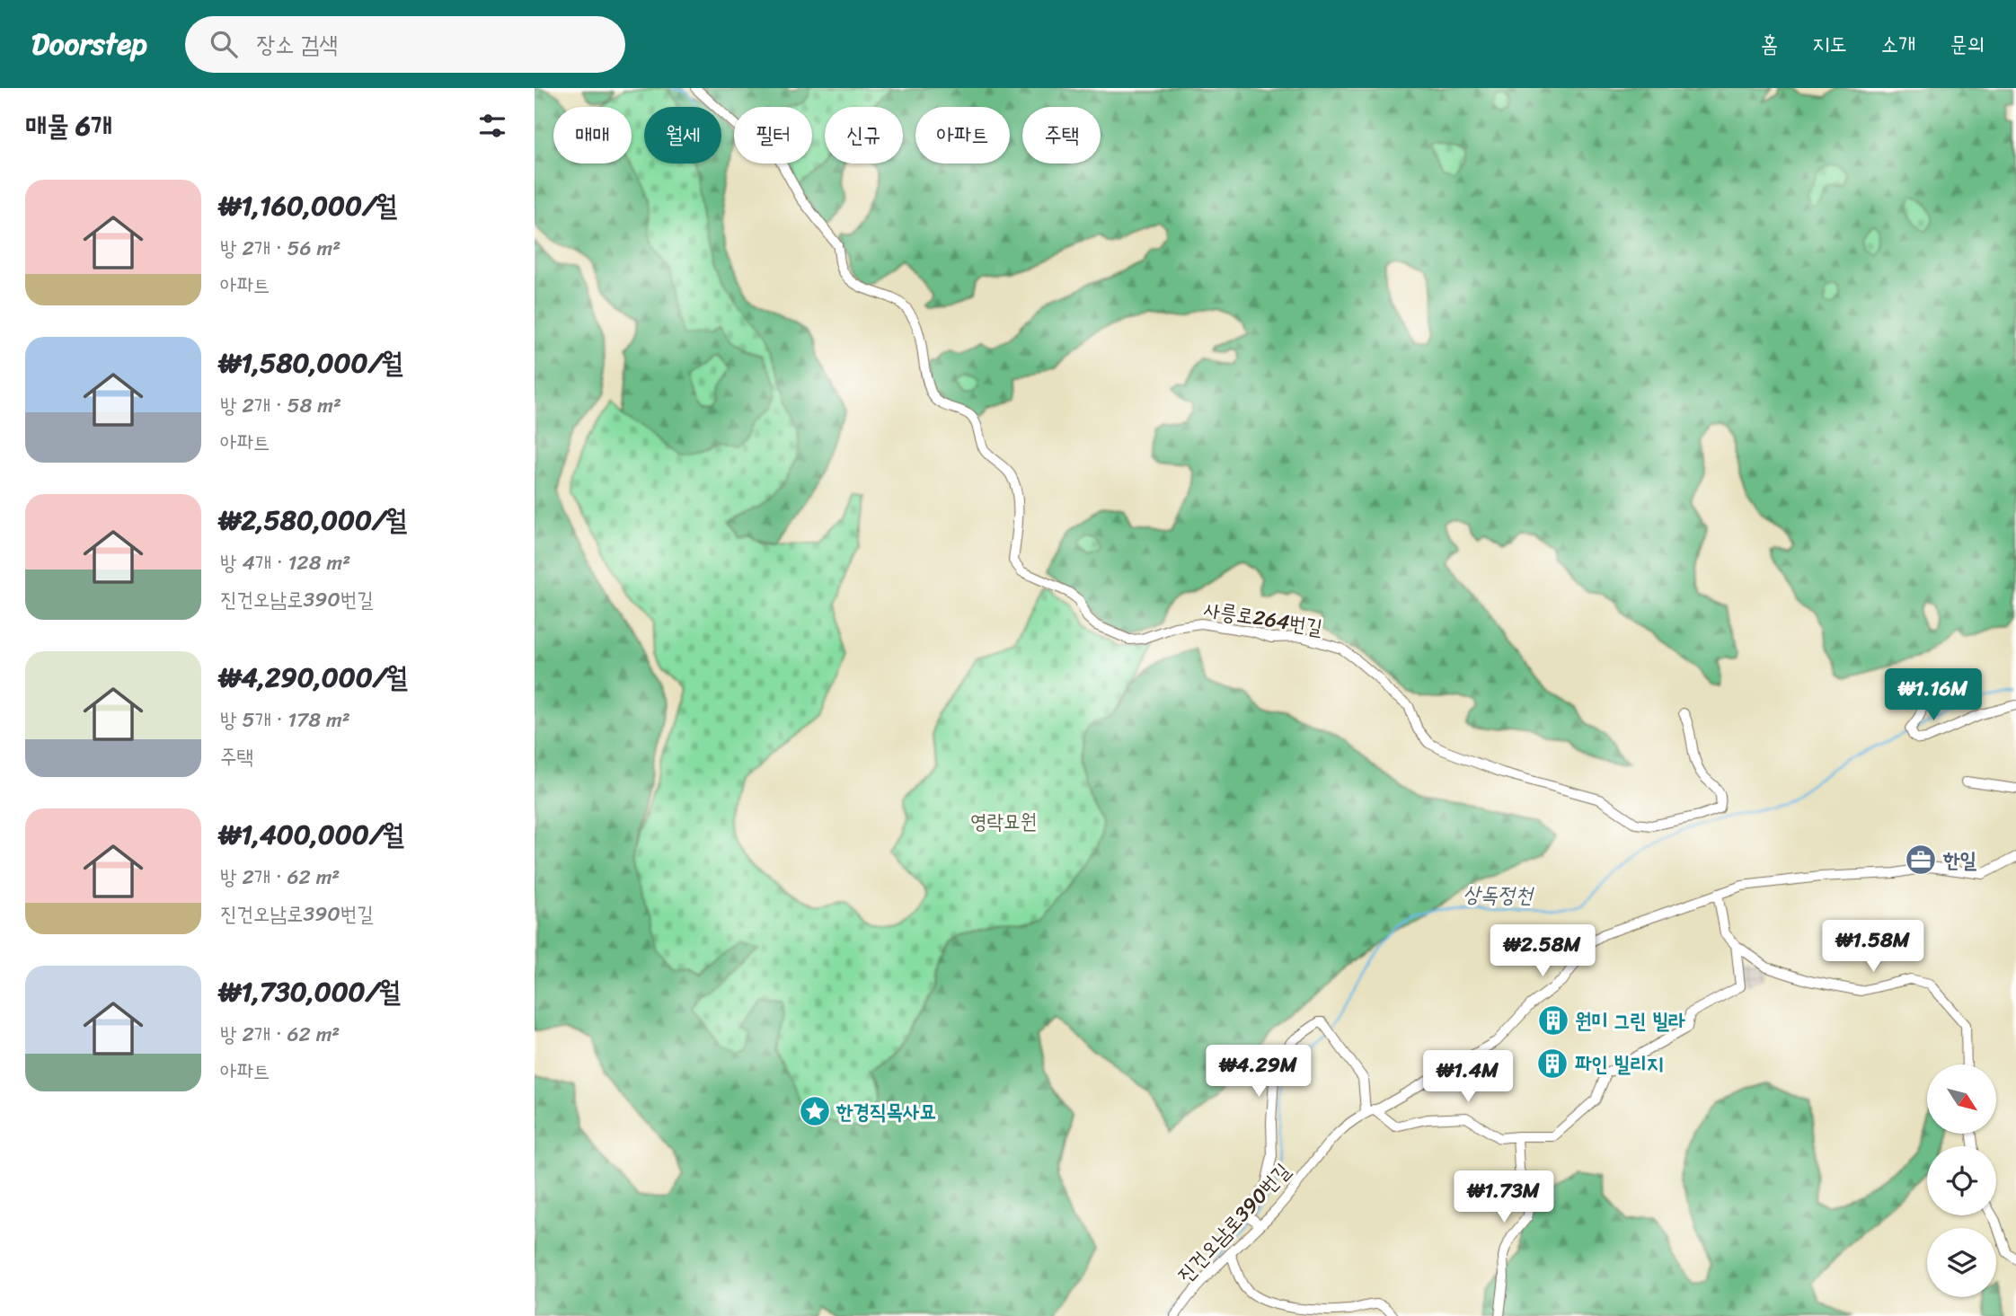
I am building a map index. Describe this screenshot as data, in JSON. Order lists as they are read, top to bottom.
{
  "streets": {
    "street": ["사릉로264번길", "진건오남로390번길"]
  },
  "water": ["상독정천"],
  "parks": ["영락묘원"],
  "places": {
    "office": ["한일"],
    "building": ["원미 그린 빌라", "파인 빌리지"],
    "place": ["한경직목사묘"]
  },
  "north": "bottom right",
  "page": {
    "header": "Doorstep",
    "search": "장소 검색",
    "nav": [
      "홈",
      "지도",
      "소개",
      "문의"
    ],
    "heading": "매물 6개",
    "chip": [
      "매매",
      "월세",
      "필터",
      "신규",
      "아파트",
      "주택"
    ],
    "list": [
      {
        "name": "₩1,160,000/월",
        "note": "방 2개 · 56 m² · 아파트"
      },
      {
        "name": "₩1,580,000/월",
        "note": "방 2개 · 58 m² · 아파트"
      },
      {
        "name": "₩2,580,000/월",
        "note": "방 4개 · 128 m² · 진건오남로390번길"
      },
      {
        "name": "₩4,290,000/월",
        "note": "방 5개 · 178 m² · 주택"
      },
      {
        "name": "₩1,400,000/월",
        "note": "방 2개 · 62 m² · 진건오남로390번길"
      },
      {
        "name": "₩1,730,000/월",
        "note": "방 2개 · 62 m² · 아파트"
      }
    ],
    "price": [
      "₩1.16M",
      "₩1.58M",
      "₩2.58M",
      "₩4.29M",
      "₩1.4M",
      "₩1.73M"
    ]
  }
}
